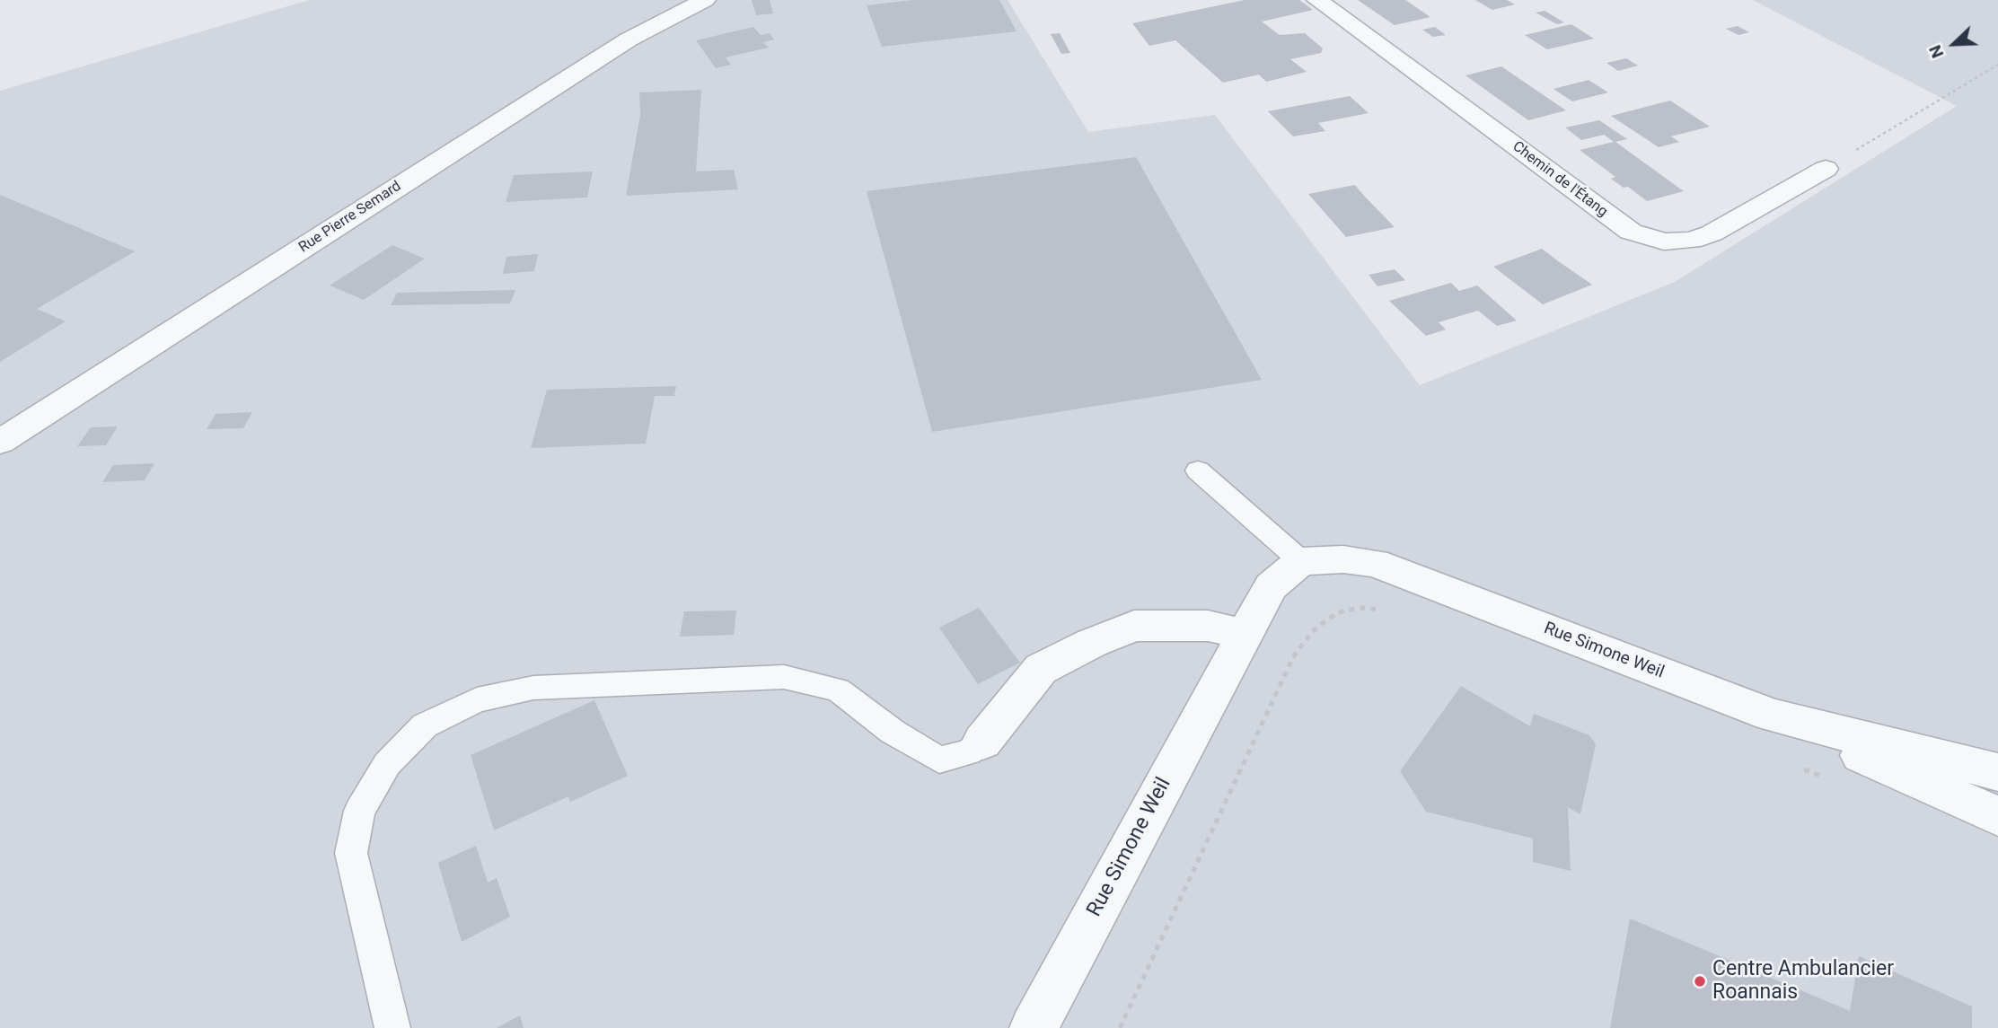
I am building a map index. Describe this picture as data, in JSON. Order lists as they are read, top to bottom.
{
  "streets": {
    "street": ["Chemin de l'Étang", "Rue Pierre Semard", "Rue Simone Weil"]
  },
  "places": ["Centre Ambulancier Roannais"],
  "north": "bottom left"
}
